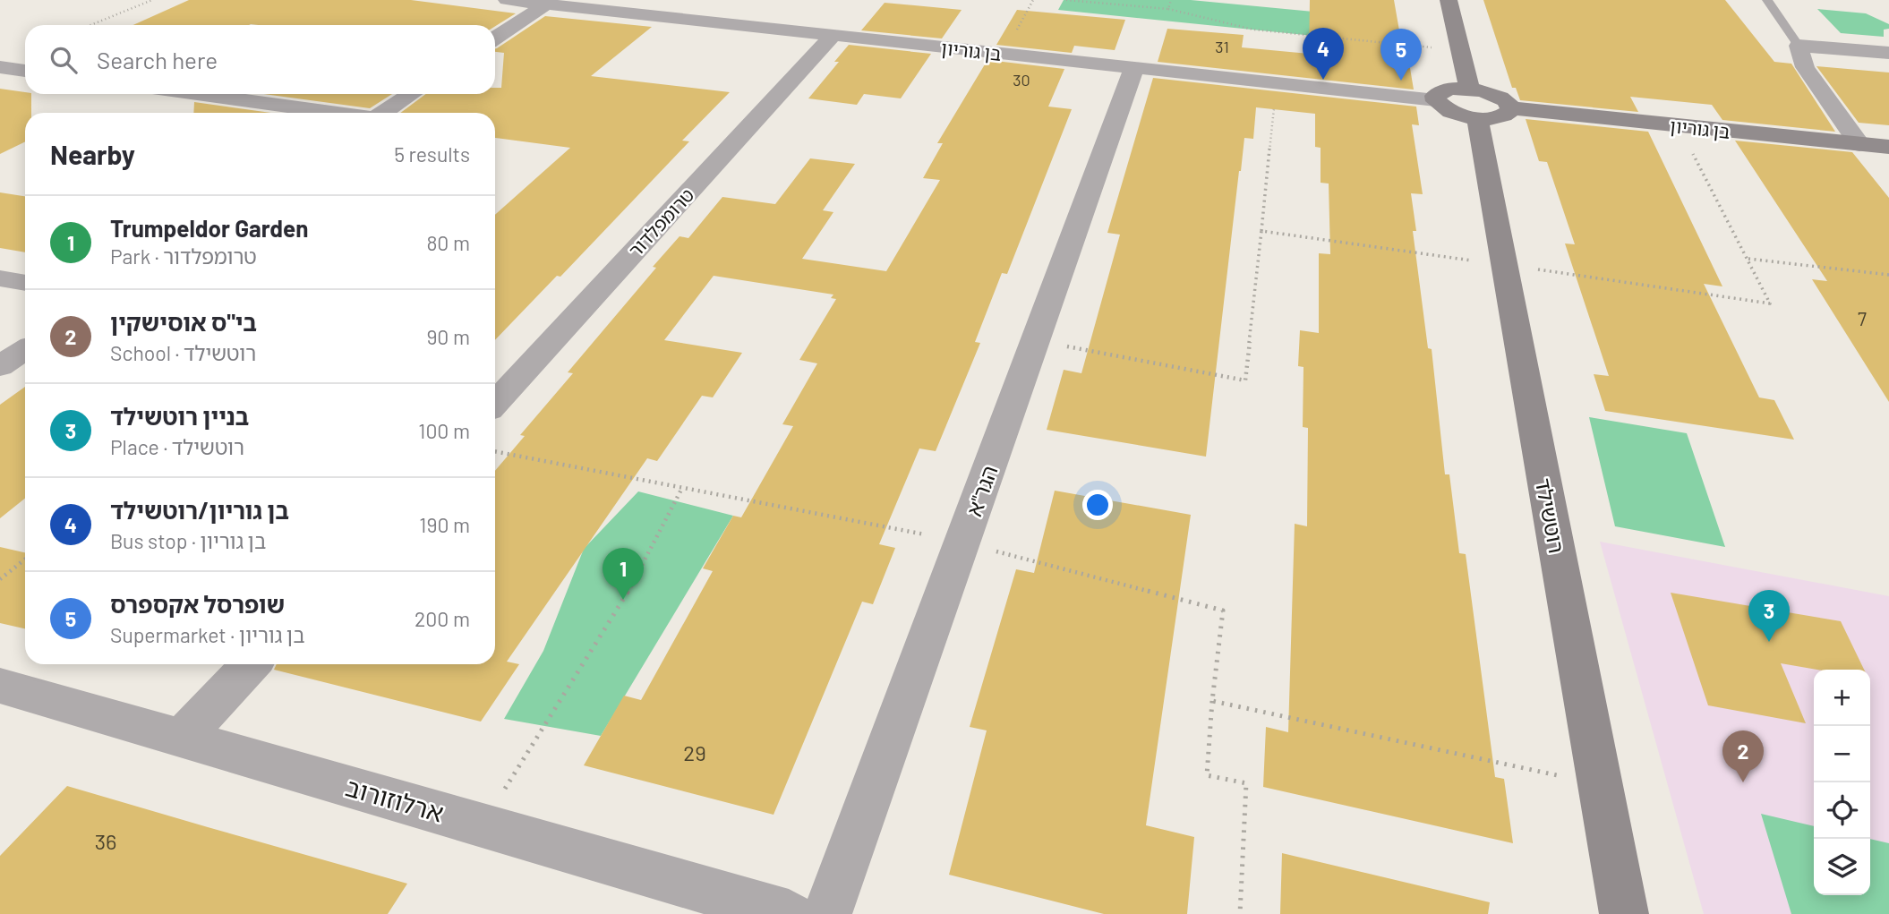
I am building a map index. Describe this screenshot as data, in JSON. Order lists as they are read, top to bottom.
{
  "streets": {
    "street": [
      "בן גוריון",
      "טרומפלדור",
      "הגר\"א",
      "רוטשילד",
      "ארלוזורוב"
    ]
  },
  "crossings": [
    ["בן גוריון", "טרומפלדור"],
    ["בן גוריון", "הגר\"א"]
  ],
  "house_numbers": [
    "31",
    "30",
    "7",
    "29",
    "36"
  ],
  "page": {
    "search": "Search here",
    "pins": [
      "4",
      "5",
      "1",
      "3",
      "2"
    ],
    "heading": ["Nearby", "5 results"],
    "list": [
      {
        "mark": "1",
        "name": "Trumpeldor Garden",
        "note": "Park · טרומפלדור",
        "value": "80 m"
      },
      {
        "mark": "2",
        "name": "בי\"ס אוסישקין",
        "note": "School · רוטשילד",
        "value": "90 m"
      },
      {
        "mark": "3",
        "name": "בניין רוטשילד",
        "note": "Place · רוטשילד",
        "value": "100 m"
      },
      {
        "mark": "4",
        "name": "בן גוריון/רוטשילד",
        "note": "Bus stop · בן גוריון",
        "value": "190 m"
      },
      {
        "mark": "5",
        "name": "שופרסל אקספרס",
        "note": "Supermarket · בן גוריון",
        "value": "200 m"
      }
    ],
    "map_buttons": ["+", "−"]
  }
}
